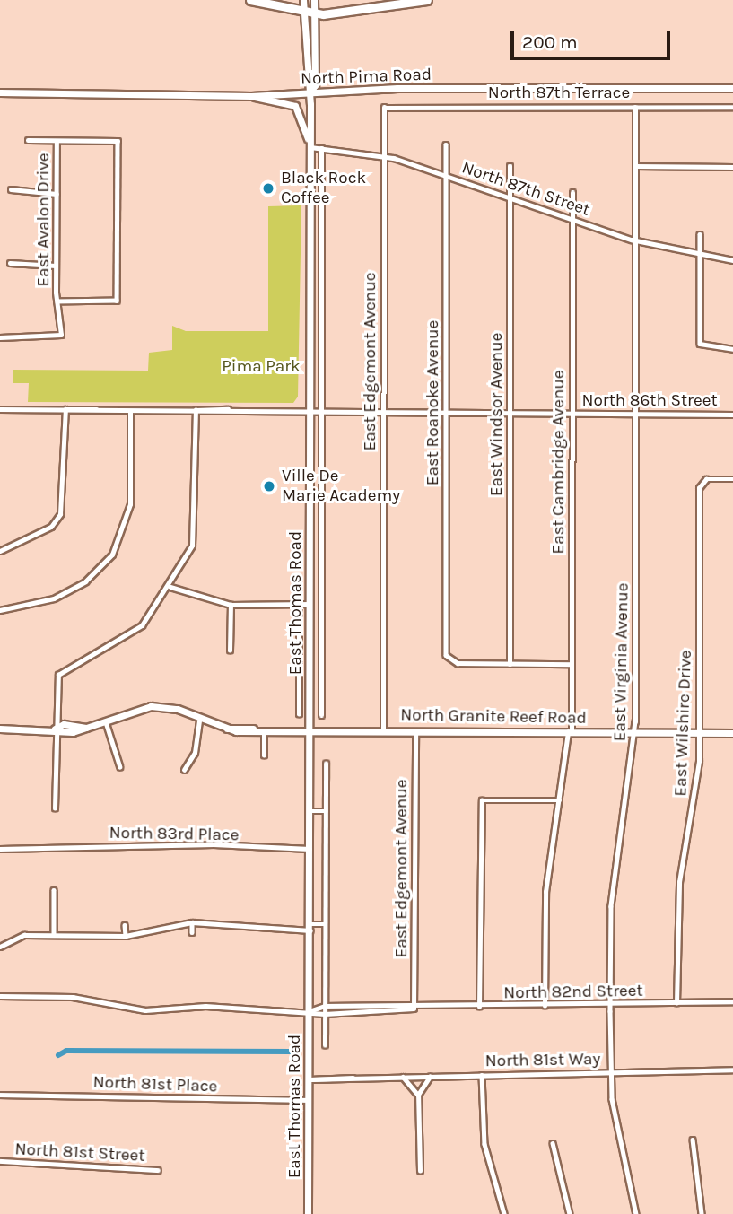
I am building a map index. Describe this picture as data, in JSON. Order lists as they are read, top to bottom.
{
  "streets": {
    "main road": ["North Pima Road", "East Thomas Road", "North Granite Reef Road"],
    "street": [
      "North 87th Terrace",
      "North 87th Street",
      "East Avalon Drive",
      "East Edgemont Avenue",
      "North 86th Street",
      "East Roanoke Avenue",
      "East Windsor Avenue",
      "East Cambridge Avenue",
      "East Virginia Avenue",
      "East Wilshire Drive",
      "North 83rd Place",
      "North 82nd Street",
      "North 81st Way",
      "North 81st Place",
      "North 81st Street"
    ]
  },
  "crossings": [
    ["North Pima Road", "East Thomas Road"],
    ["North 87th Terrace", "East Edgemont Avenue"],
    ["North 87th Terrace", "East Virginia Avenue"],
    ["North 87th Street", "East Edgemont Avenue"],
    ["North 87th Street", "East Roanoke Avenue"],
    ["North 87th Street", "East Windsor Avenue"],
    ["North 87th Street", "East Cambridge Avenue"],
    ["North 87th Street", "East Thomas Road"],
    ["North 87th Street", "East Virginia Avenue"],
    ["East Edgemont Avenue", "North 86th Street"],
    ["East Edgemont Avenue", "North Granite Reef Road"],
    ["East Edgemont Avenue", "North 82nd Street"],
    ["North 86th Street", "East Roanoke Avenue"],
    ["North 86th Street", "East Windsor Avenue"],
    ["North 86th Street", "East Cambridge Avenue"],
    ["North 86th Street", "East Thomas Road"],
    ["North 86th Street", "East Virginia Avenue"],
    ["East Roanoke Avenue", "East Windsor Avenue"],
    ["East Cambridge Avenue", "North Granite Reef Road"],
    ["East Cambridge Avenue", "North 82nd Street"],
    ["East Thomas Road", "North Granite Reef Road"],
    ["East Thomas Road", "North 83rd Place"],
    ["East Thomas Road", "North 82nd Street"],
    ["East Thomas Road", "North 81st Way"],
    ["East Thomas Road", "North 81st Place"],
    ["East Virginia Avenue", "North Granite Reef Road"],
    ["East Virginia Avenue", "North 82nd Street"],
    ["East Virginia Avenue", "North 81st Way"],
    ["North Granite Reef Road", "East Wilshire Drive"],
    ["East Wilshire Drive", "North 82nd Street"]
  ],
  "parks": ["Pima Park"],
  "places": ["Black Rock Coffee", "Ville De Marie Academy"],
  "scale_bar": "200 m"
}
